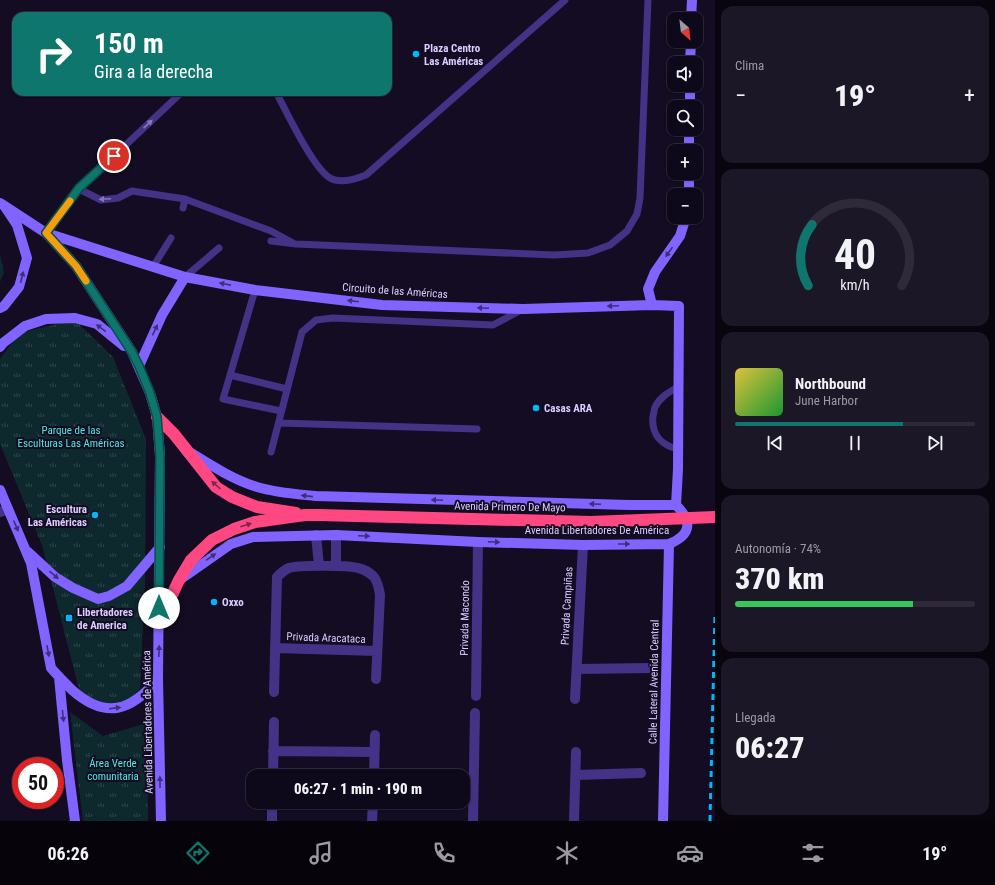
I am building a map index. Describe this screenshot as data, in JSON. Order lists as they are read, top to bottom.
{
  "streets": {
    "highway": ["Avenida Primero De Mayo"],
    "main road": [
      "Circuito de las Américas",
      "Avenida Libertadores De América",
      "Calle Lateral Avenida Central",
      "Avenida Libertadores de América"
    ],
    "street": ["Privada Campiñas", "Privada Macondo", "Privada Aracataca"]
  },
  "crossings": [
    ["Avenida Primero De Mayo", "Avenida Libertadores De América"],
    ["Avenida Primero De Mayo", "Avenida Libertadores de América"],
    ["Avenida Libertadores De América", "Privada Campiñas"],
    ["Avenida Libertadores De América", "Privada Macondo"],
    ["Avenida Libertadores De América", "Calle Lateral Avenida Central"]
  ],
  "one_way": ["Circuito de las Américas", "Avenida Libertadores de América"],
  "parks": ["Parque de las Esculturas Las Américas", "Área Verde comunitaria"],
  "places": {
    "other": [
      "Plaza Centro Las Américas",
      "Casas ARA",
      "Escultura Las Américas",
      "Oxxo"
    ],
    "transit": ["Libertadores de America"]
  },
  "north": "bottom right",
  "page": {
    "tile": [
      "Clima",
      ["Autonomía · 74%", "370 km"],
      ["Llegada", "06:27"]
    ],
    "map_buttons": ["+", "−"],
    "turn": ["150 m", "Gira a la derecha"],
    "heat": ["−", "19°", "+"],
    "song": ["Northbound", "June Harbor"],
    "limit": "50",
    "trip": "06:27 · 1 min · 190 m",
    "tabs": ["06:26", "19°"],
    "gauge": ["40", "km/h"]
  }
}
